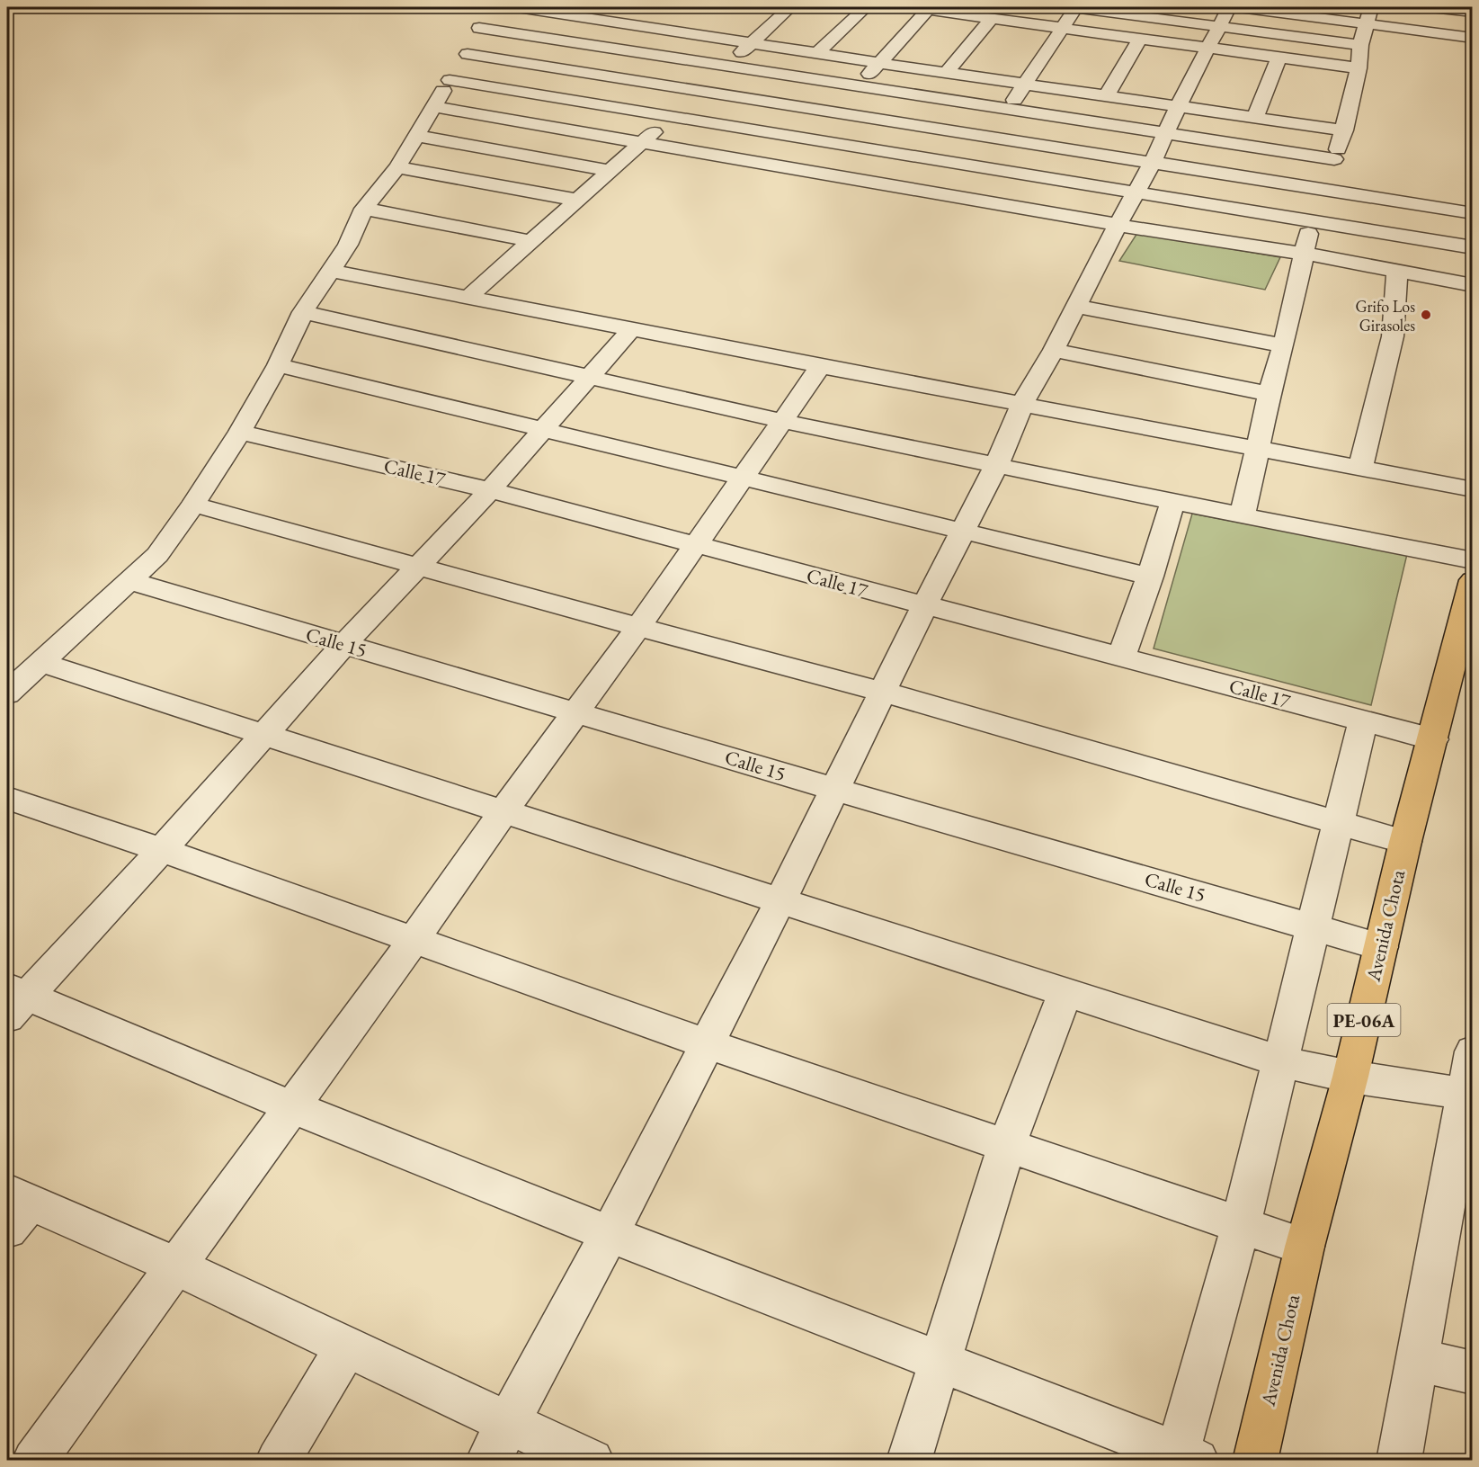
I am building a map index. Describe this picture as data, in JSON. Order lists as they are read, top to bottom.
{
  "streets": {
    "highway": ["Avenida Chota", "PE-06A"],
    "street": ["Calle 17", "Calle 15"]
  },
  "crossings": [
    ["Calle 17", "Avenida Chota"],
    ["Calle 15", "Avenida Chota"]
  ],
  "places": ["Grifo Los Girasoles"]
}
